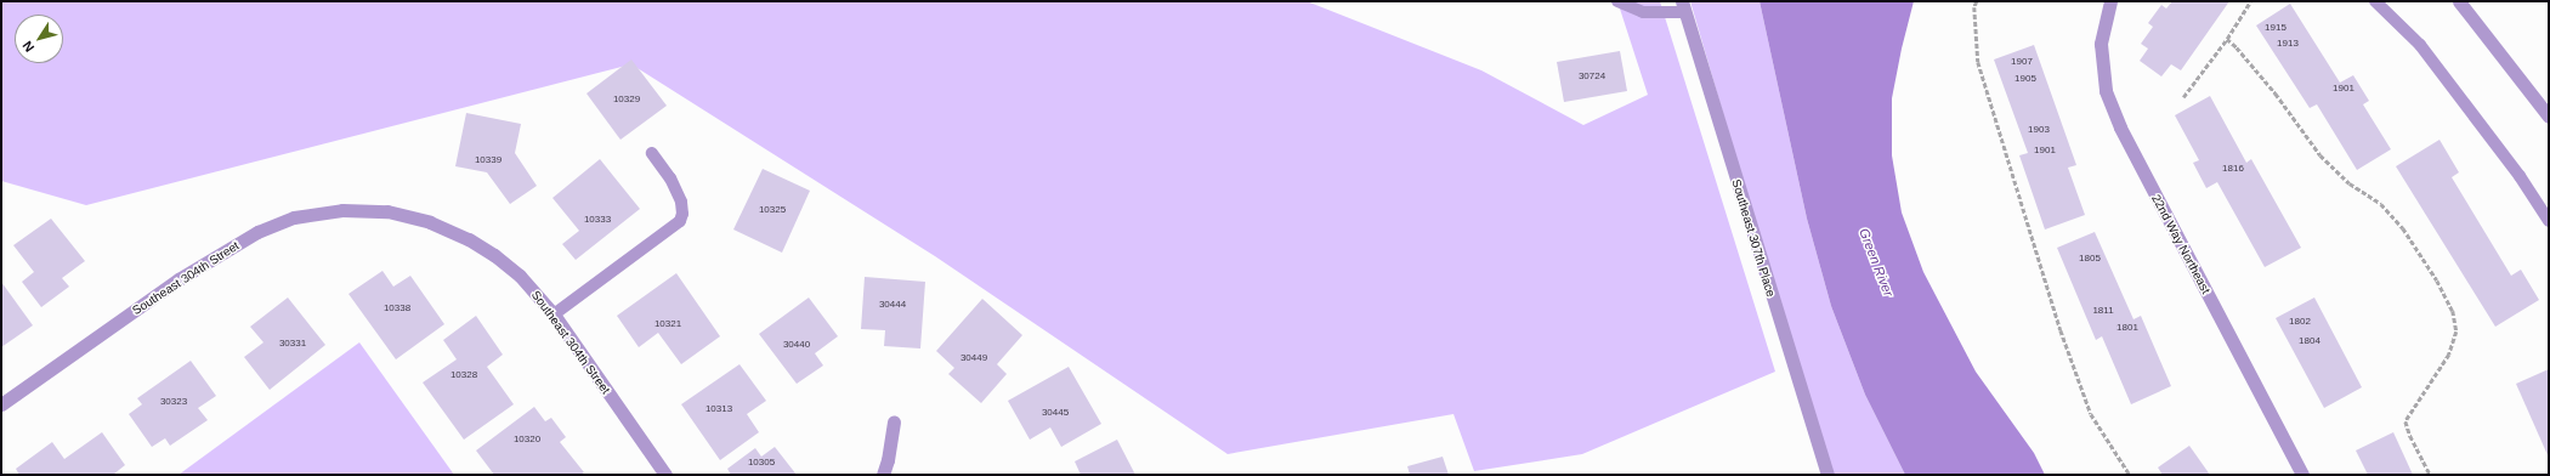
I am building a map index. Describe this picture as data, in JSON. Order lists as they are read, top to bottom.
{
  "streets": {
    "street": ["Southeast 307th Place", "22nd Way Northeast", "Southeast 304th Street"]
  },
  "water": ["Green River"],
  "house_numbers": [
    "1915",
    "1913",
    "1907",
    "30724",
    "1905",
    "1901",
    "10329",
    "1903",
    "1901",
    "10339",
    "1816",
    "10325",
    "10333",
    "1805",
    "30444",
    "10338",
    "1811",
    "1802",
    "10321",
    "1801",
    "1804",
    "30331",
    "30440",
    "30449",
    "10328",
    "30323",
    "10313",
    "30445",
    "10320",
    "10305"
  ],
  "north": "bottom left"
}
